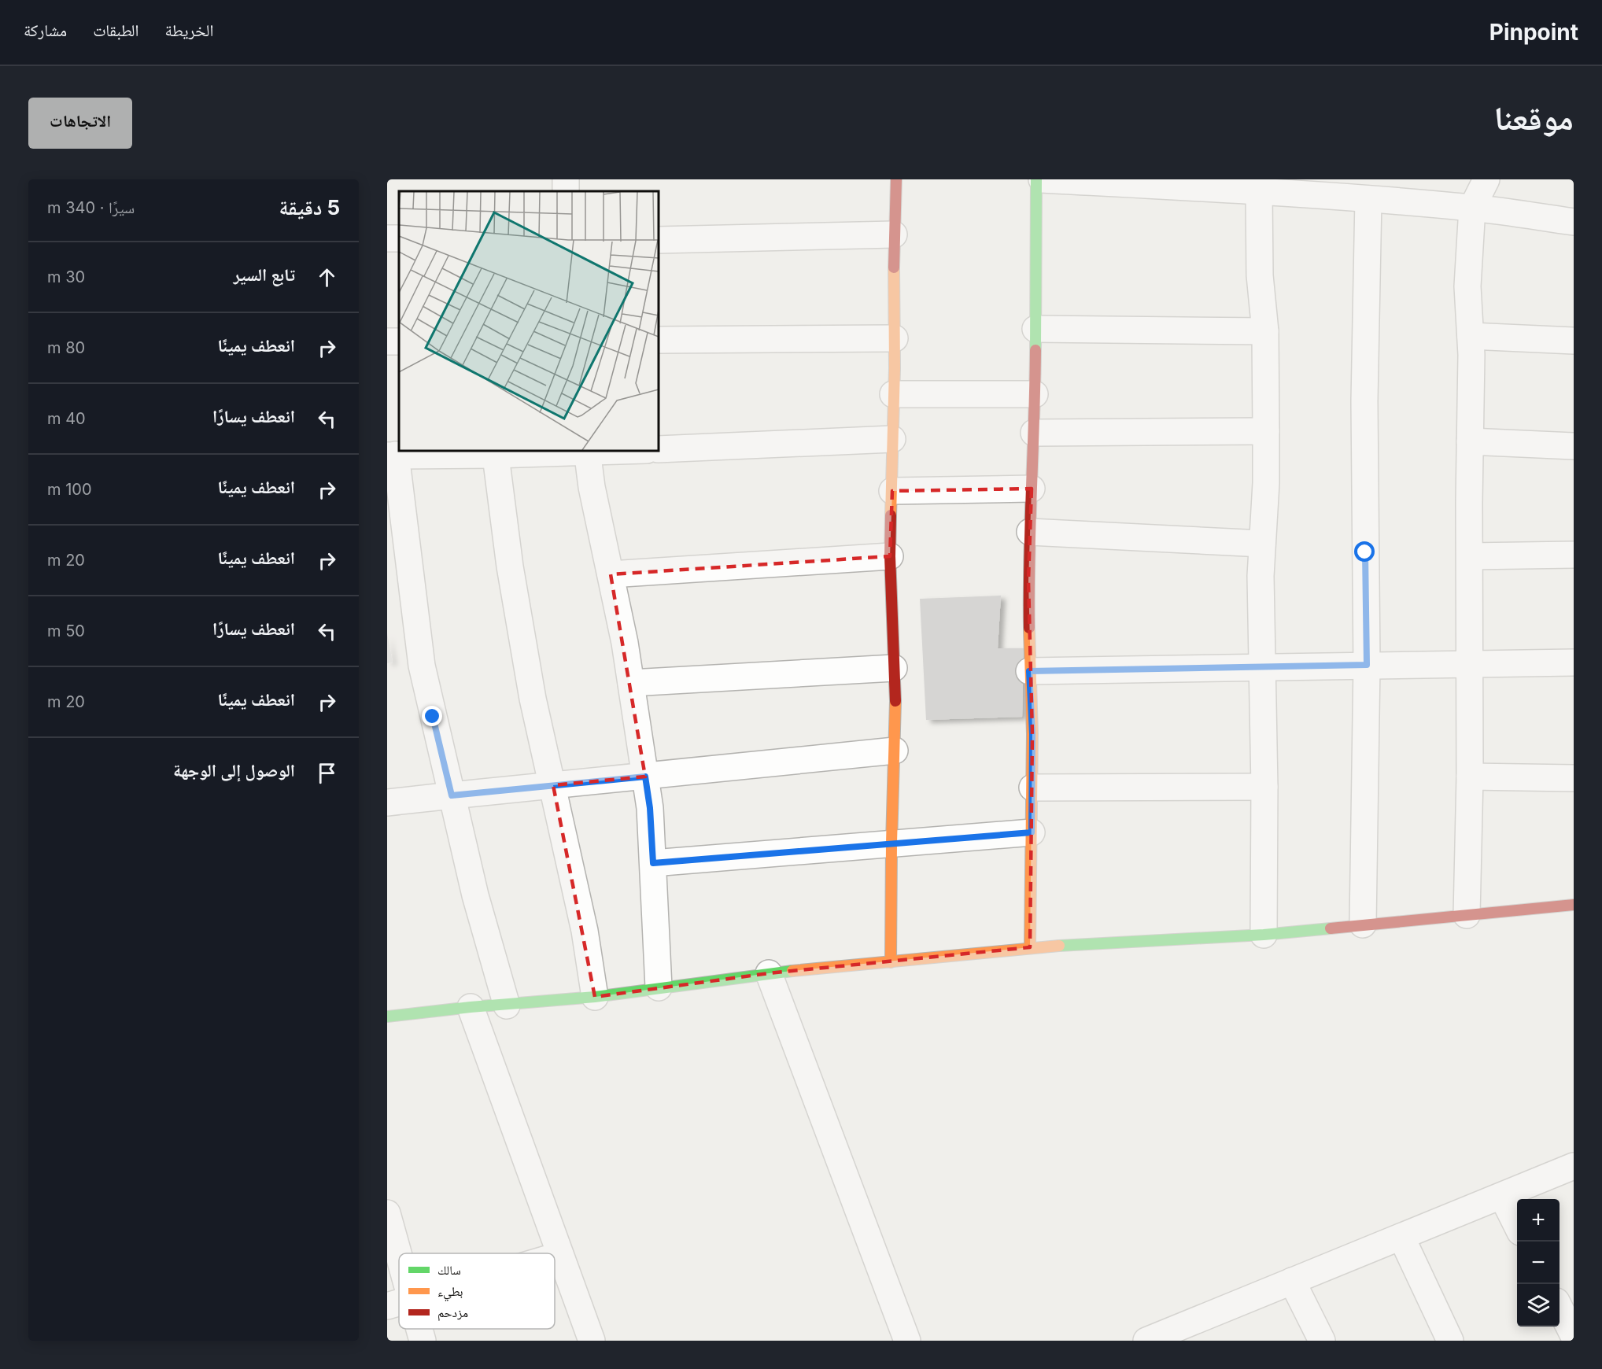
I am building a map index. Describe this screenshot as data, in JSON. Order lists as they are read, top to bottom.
{
  "legend": ["سالك", "بطيء", "مزدحم"],
  "page": {
    "header": "Pinpoint",
    "nav": ["الخريطة", "الطبقات", "مشاركة"],
    "title": "موقعنا",
    "buttons": "الاتجاهات",
    "heading": ["5 دقيقة", "سيرًا · 340 m"],
    "list": [
      ["تابع السير", "30 m"],
      ["انعطف يمينًا", "80 m"],
      ["انعطف يسارًا", "40 m"],
      ["انعطف يمينًا", "100 m"],
      ["انعطف يمينًا", "20 m"],
      ["انعطف يسارًا", "50 m"],
      ["انعطف يمينًا", "20 m"],
      "الوصول إلى الوجهة"
    ],
    "map_buttons": ["+", "−"]
  }
}
